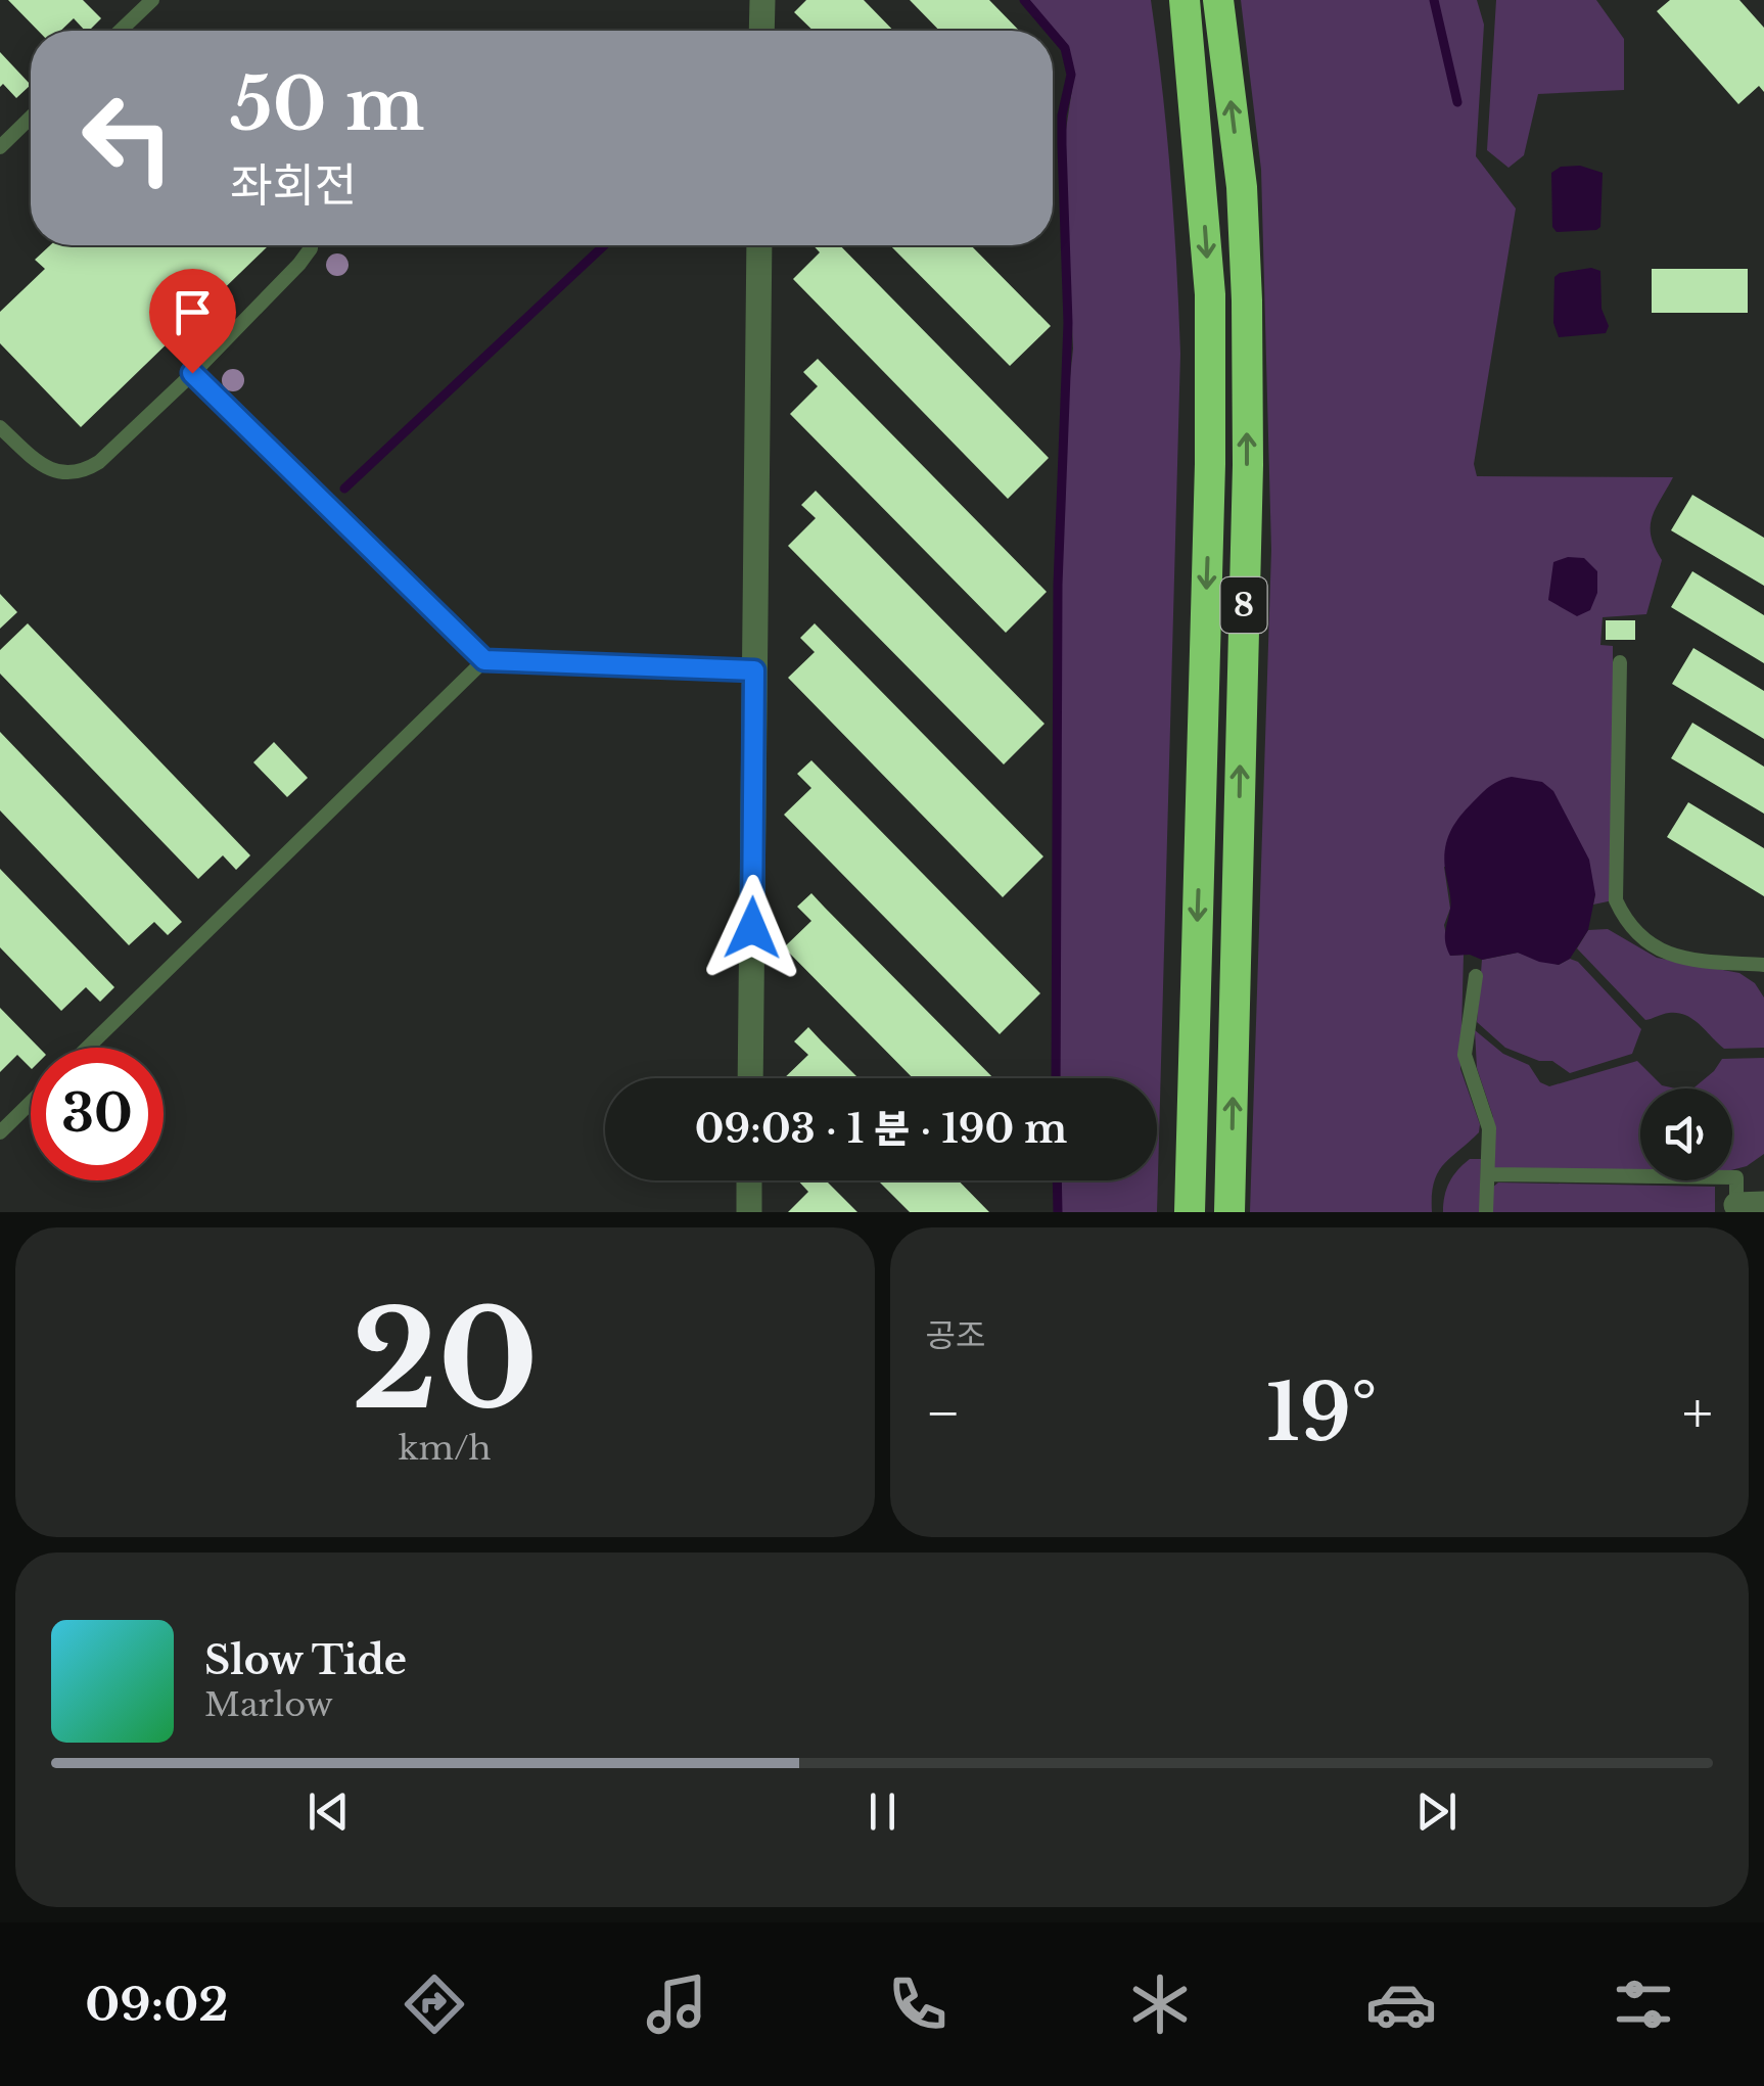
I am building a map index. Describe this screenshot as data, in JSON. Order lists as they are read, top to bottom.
{
  "streets": {
    "highway": ["8"]
  },
  "page": {
    "turn": ["50 m", "좌회전"],
    "limit": "30",
    "trip": "09:03 · 1 분 · 190 m",
    "tile": [
      ["20", "km/h"],
      "공조"
    ],
    "heat": ["−", "19°", "+"],
    "song": ["Slow Tide", "Marlow"],
    "tabs": "09:02"
  }
}
